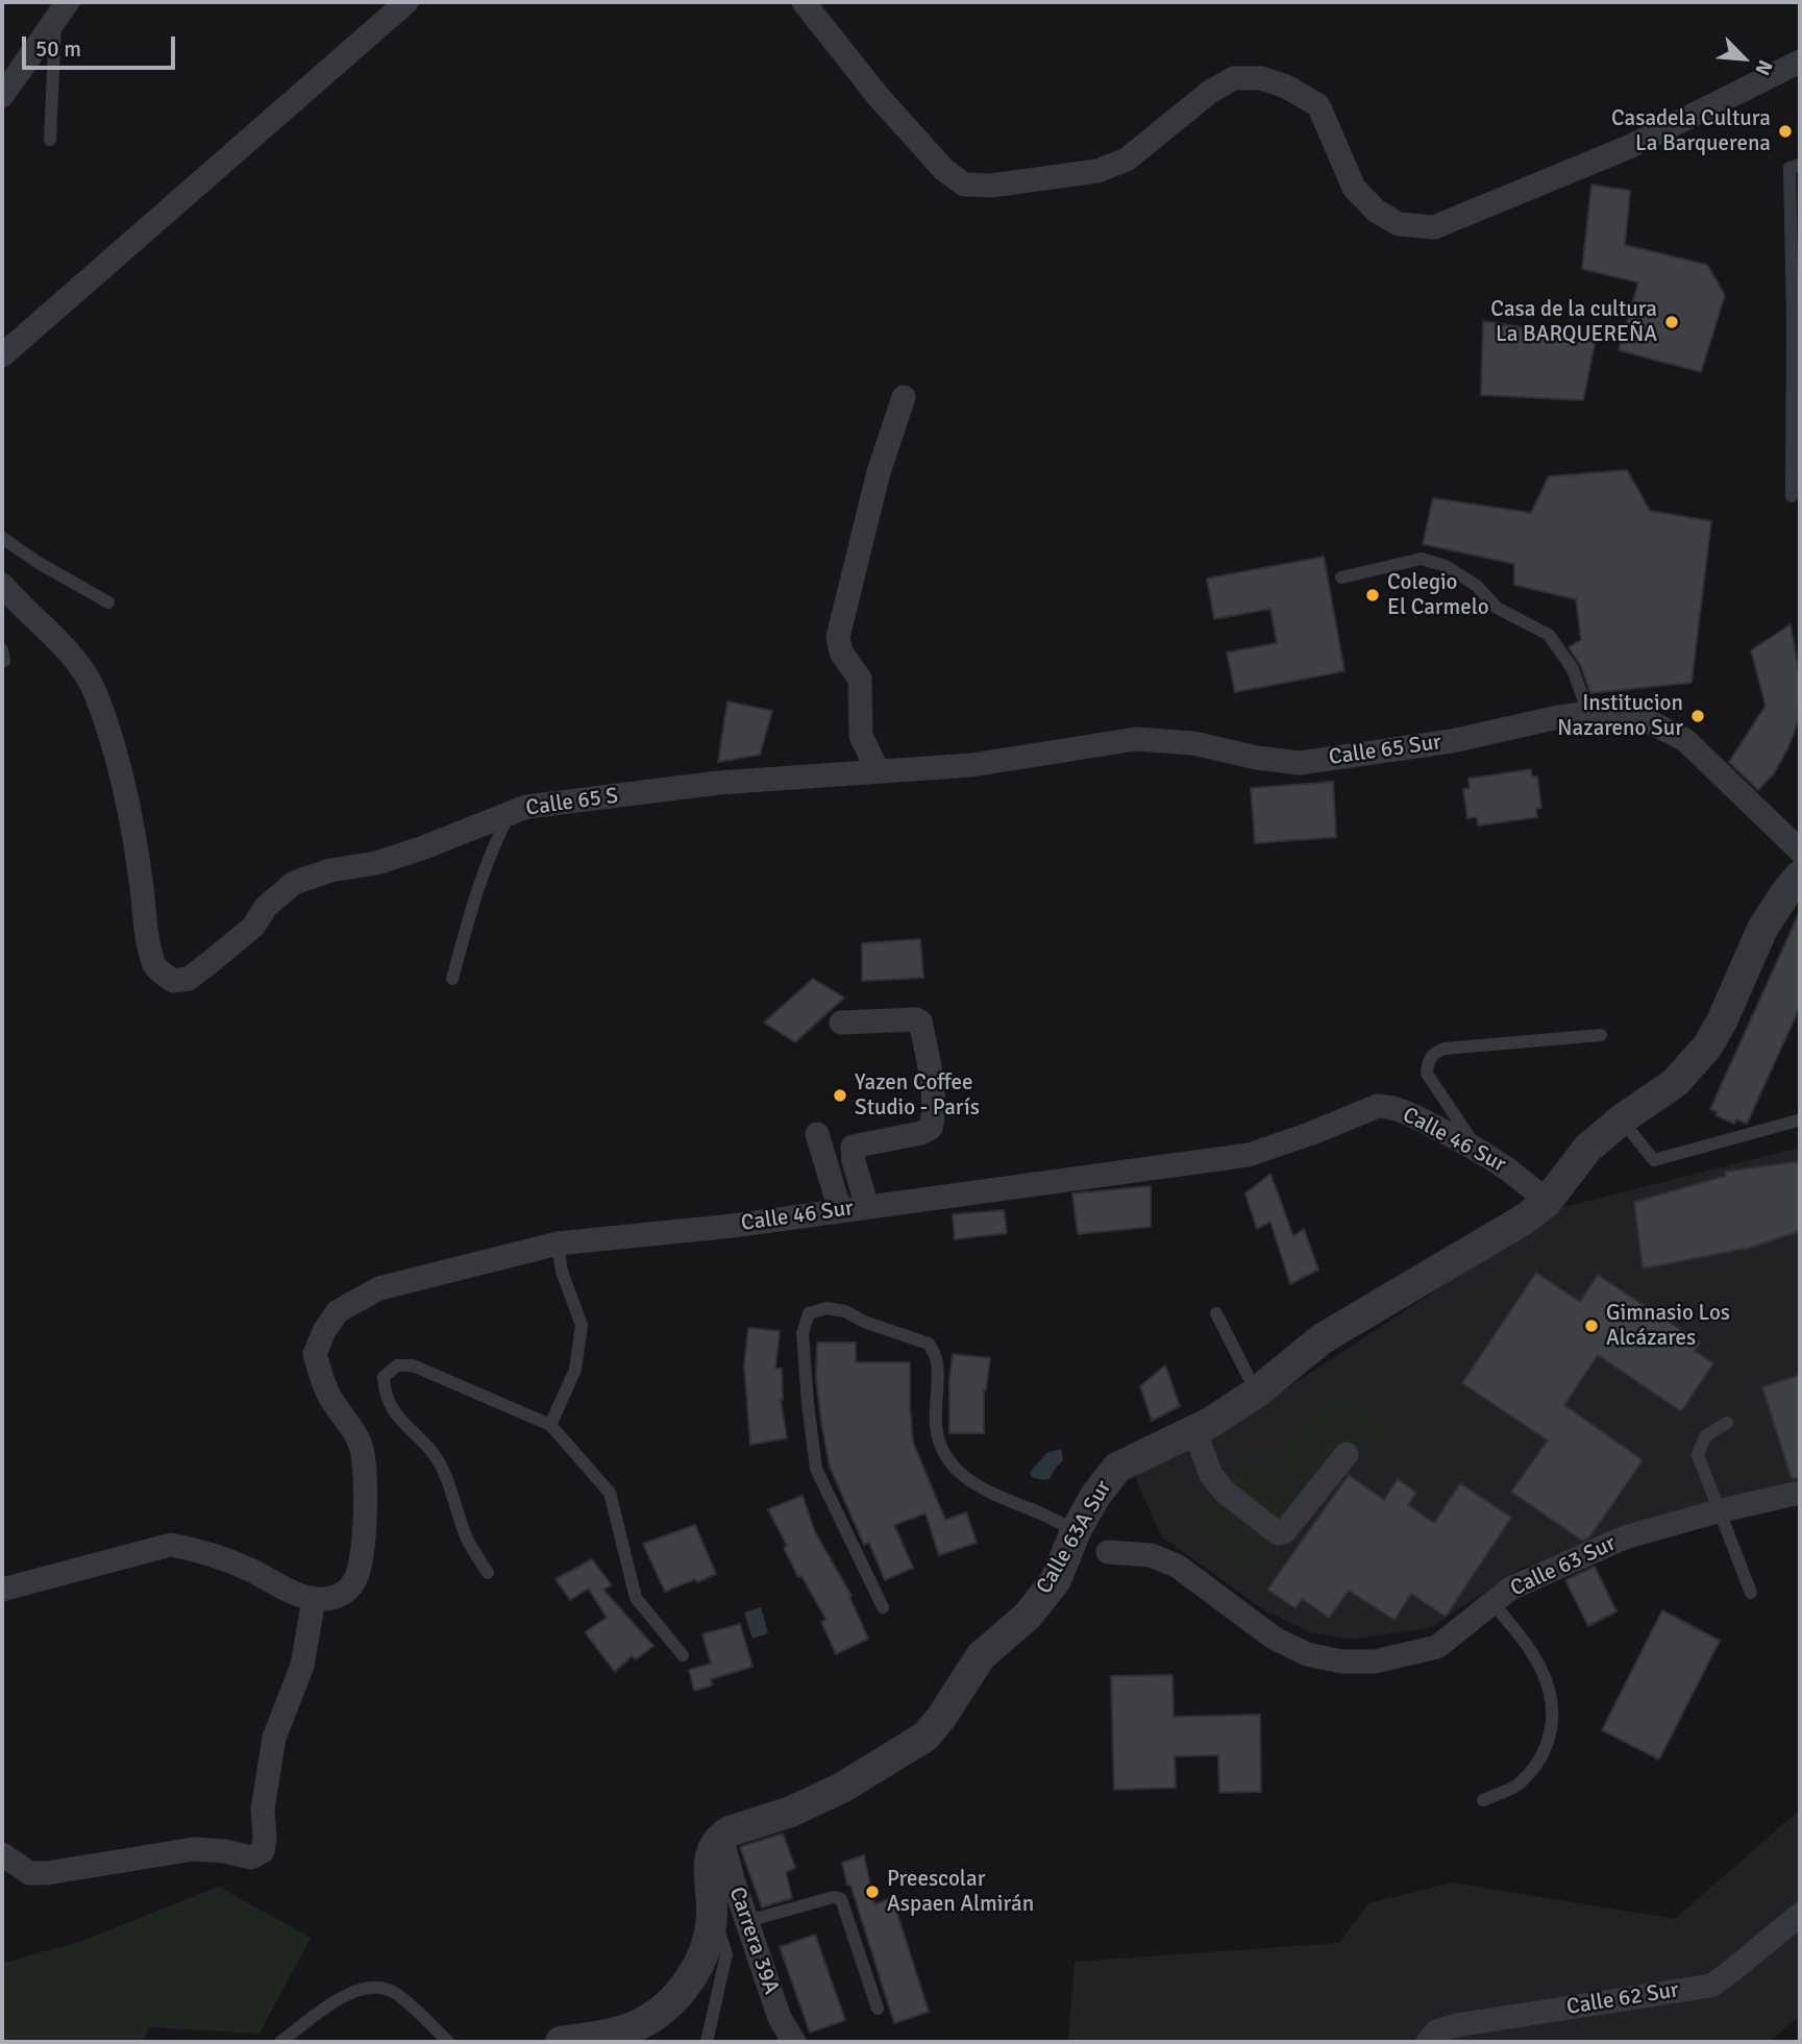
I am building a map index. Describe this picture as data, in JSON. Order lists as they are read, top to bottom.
{
  "streets": {
    "street": [
      "Calle 65 Sur",
      "Calle 65 S",
      "Calle 46 Sur",
      "Calle 63A Sur",
      "Calle 63 Sur",
      "Carrera 39A",
      "Calle 62 Sur"
    ]
  },
  "crossings": [
    ["Calle 65 Sur", "Calle 65 S"],
    ["Calle 46 Sur", "Calle 63A Sur"],
    ["Calle 63A Sur", "Carrera 39A"]
  ],
  "places": [
    "Casadela Cultura La Barquerena",
    "Casa de la cultura La BARQUEREÑA",
    "Colegio El Carmelo",
    "Institucion Nazareno Sur",
    "Yazen Coffee Studio - París",
    "Gimnasio Los Alcázares",
    "Preescolar Aspaen Almirán"
  ],
  "scale_bar": "50 m",
  "north": "bottom right"
}
